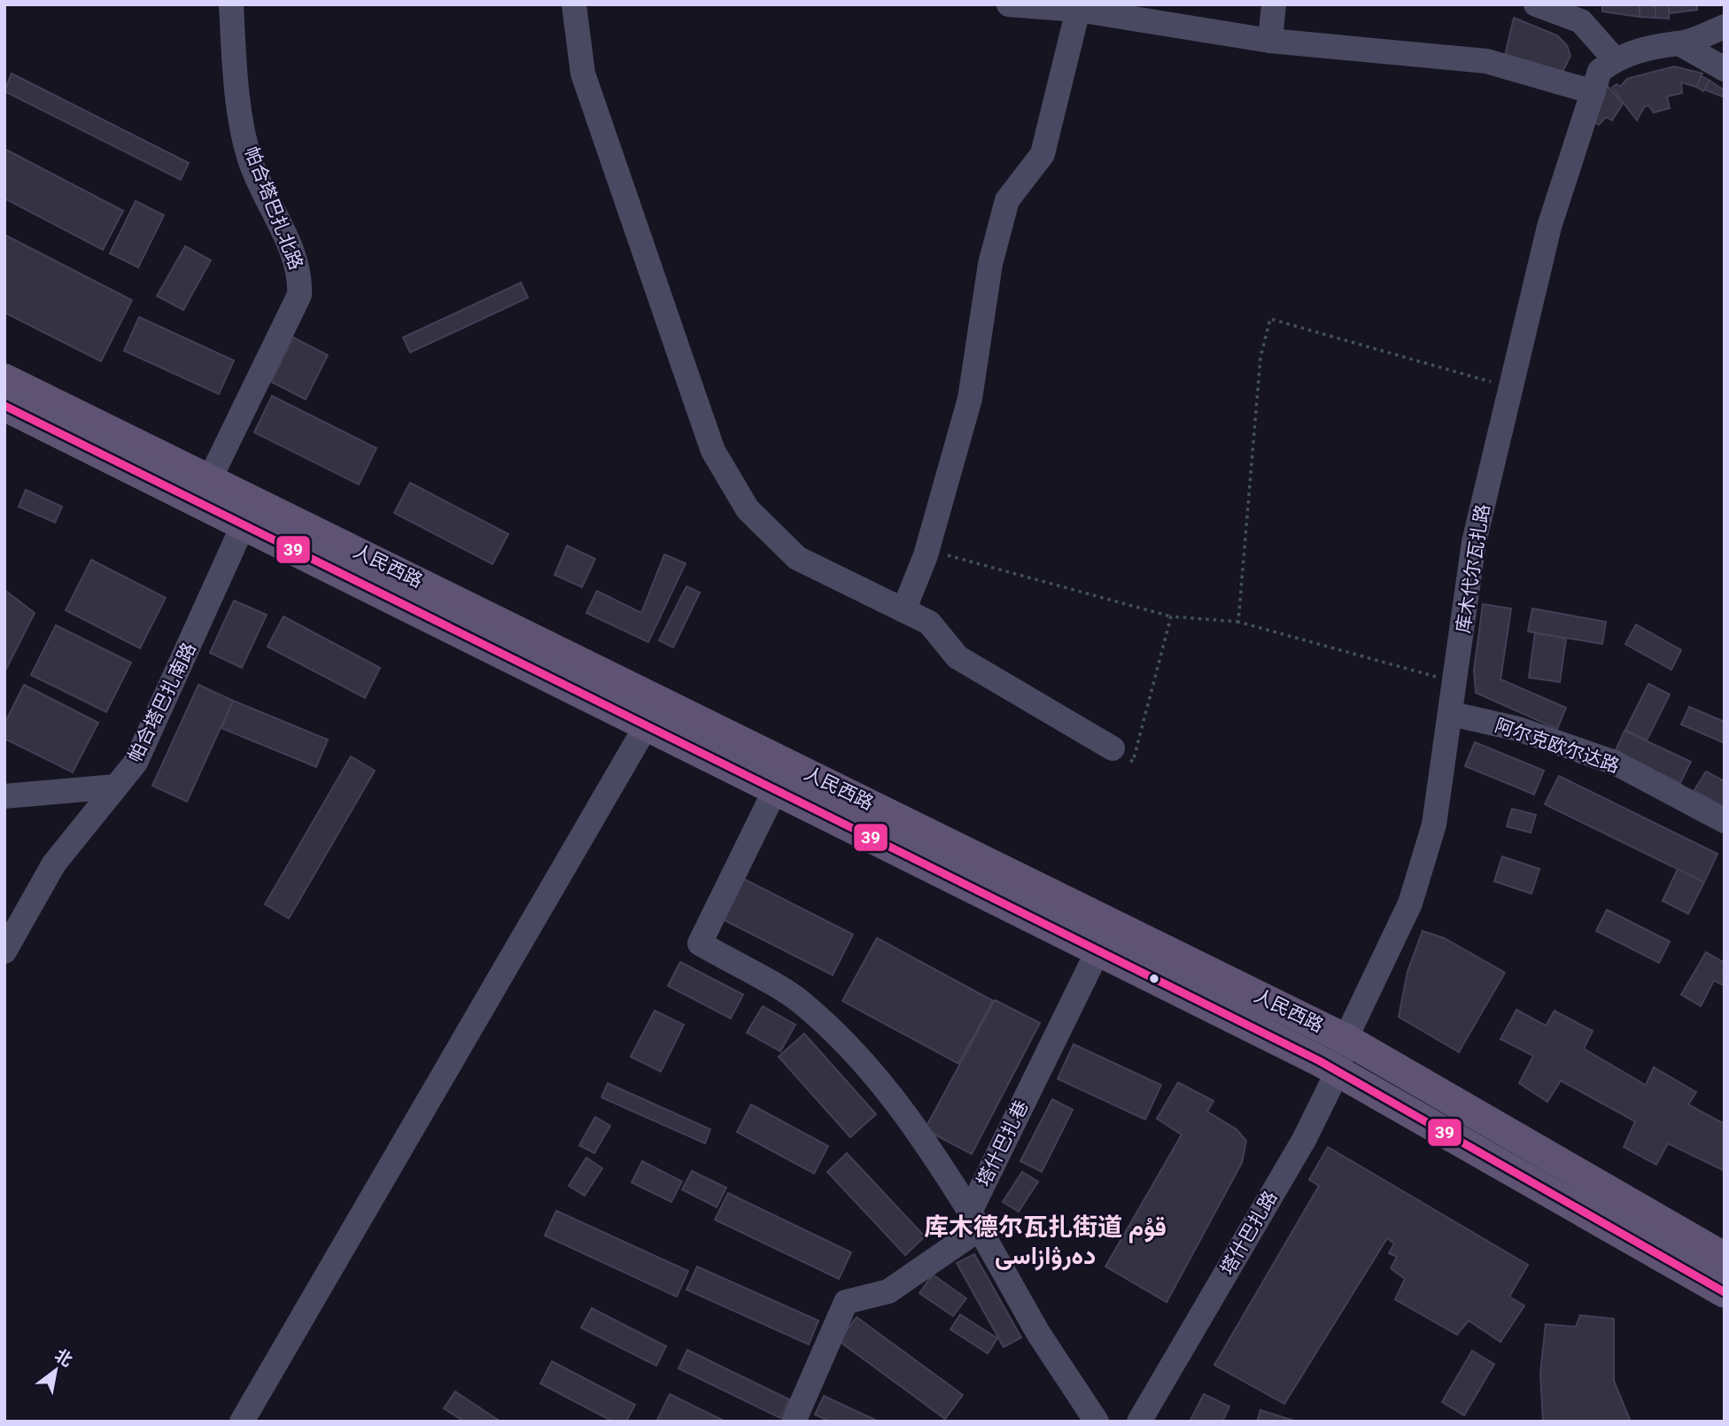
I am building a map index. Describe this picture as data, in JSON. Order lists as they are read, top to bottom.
{
  "streets": {
    "main road": ["人民西路"],
    "street": [
      "帕合塔巴扎北路",
      "库木代尔瓦扎路",
      "帕合塔巴扎南路",
      "阿尔克欧尔达路",
      "塔什巴扎巷",
      "塔什巴扎路"
    ]
  },
  "crossings": [
    ["帕合塔巴扎北路", "人民西路"],
    ["人民西路", "库木代尔瓦扎路"],
    ["人民西路", "帕合塔巴扎南路"],
    ["人民西路", "塔什巴扎巷"],
    ["人民西路", "塔什巴扎路"],
    ["库木代尔瓦扎路", "阿尔克欧尔达路"],
    ["库木代尔瓦扎路", "塔什巴扎路"]
  ],
  "districts": ["库木德尔瓦扎街道 قۇم دەرۋازاسى"],
  "lines": ["transit line 39"],
  "north": "top right"
}
